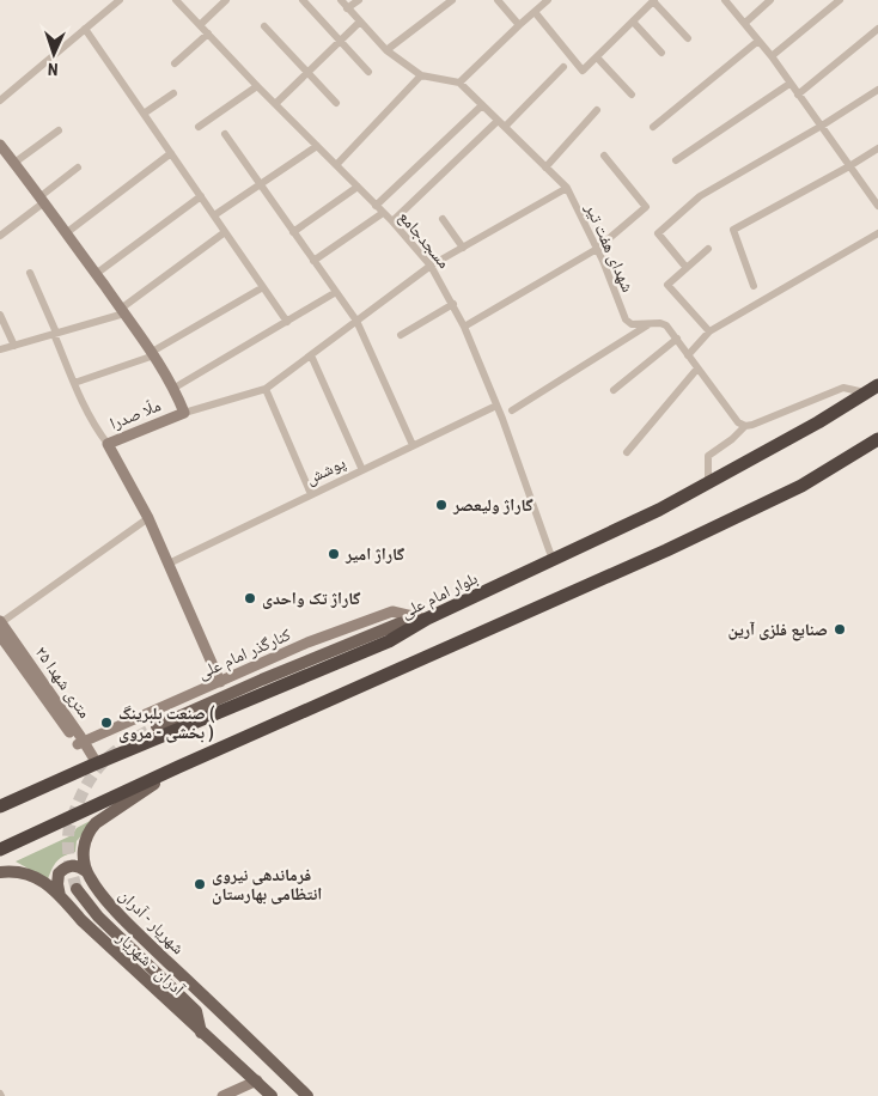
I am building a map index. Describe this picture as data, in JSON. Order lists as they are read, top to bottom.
{
  "streets": {
    "highway": ["بلوار امام علی"],
    "main road": ["شهریار - آدران", "آدران - شهریار"],
    "street": [
      "مسجدجامع",
      "شهدای هفت تیر",
      "ملّا صدرا",
      "پوشش",
      "کنارگذر امام علی",
      "۲۵ متری شهدا"
    ]
  },
  "crossings": [
    ["مسجدجامع", "پوشش"],
    ["مسجدجامع", "بلوار امام علی"],
    ["ملّا صدرا", "پوشش"],
    ["ملّا صدرا", "کنارگذر امام علی"],
    ["بلوار امام علی", "کنارگذر امام علی"],
    ["بلوار امام علی", "۲۵ متری شهدا"],
    ["کنارگذر امام علی", "۲۵ متری شهدا"]
  ],
  "places": [
    "گاراژ ولیعصر",
    "گاراژ امیر",
    "گاراژ تک واحدی",
    "صنایع فلزی آرین",
    "صنعت بلبرینگ ( بخشی - مروی )",
    "فرماندهی نیروی انتظامی بهارستان"
  ],
  "north": "bottom"
}
